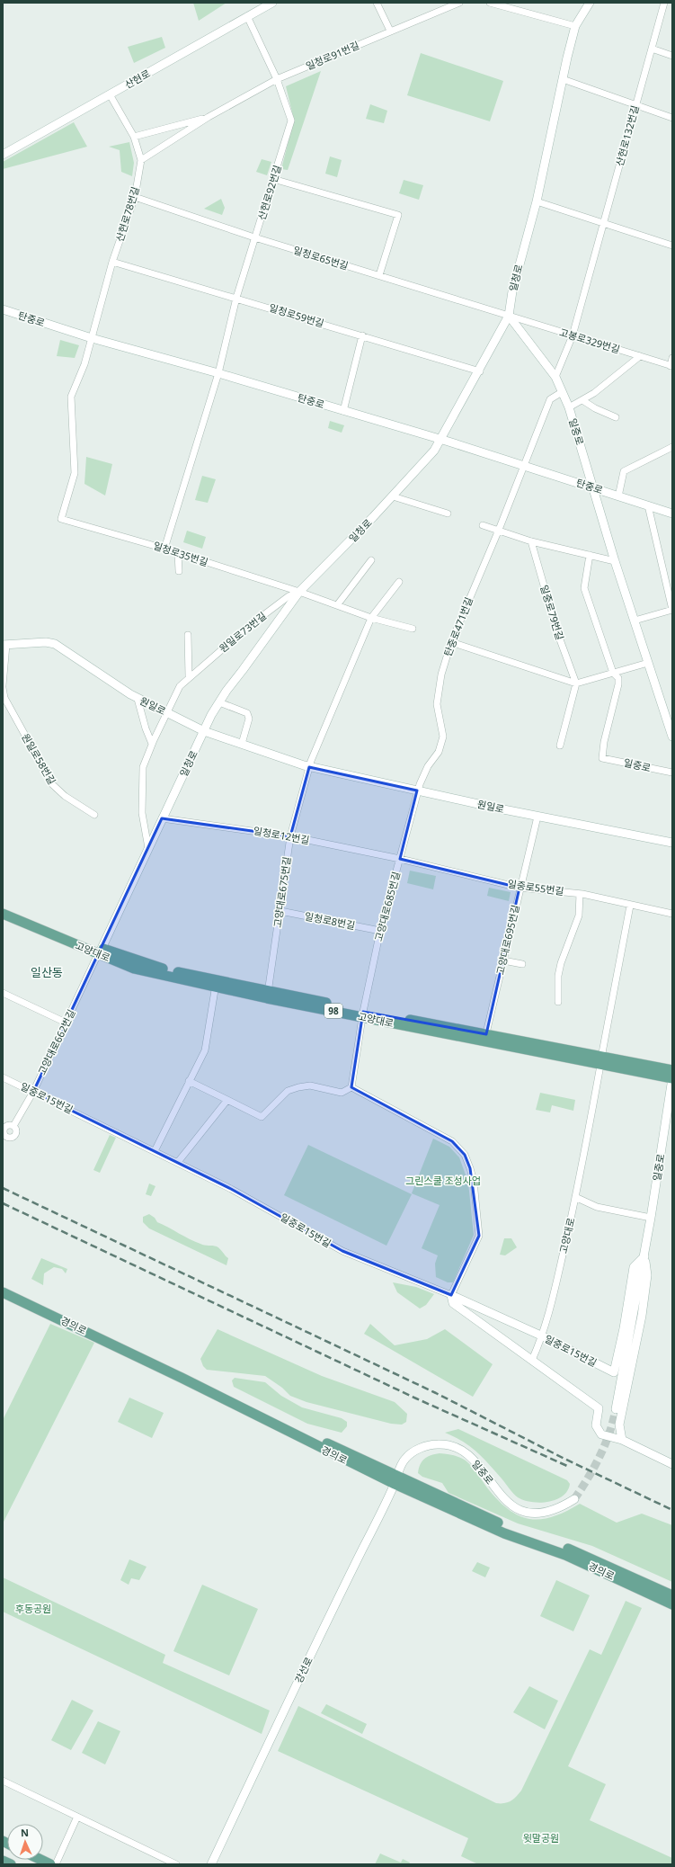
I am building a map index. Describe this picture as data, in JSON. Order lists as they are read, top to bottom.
{
  "streets": {
    "main road": ["고양대로", "98", "경의로"],
    "street": [
      "일청로91번길",
      "산현로",
      "산현로132번길",
      "산현로92번길",
      "산현로78번길",
      "일청로65번길",
      "일청로",
      "일청로59번길",
      "탄중로",
      "고봉로329번길",
      "일중로",
      "일청로35번길",
      "일중로79번길",
      "탄중로471번길",
      "원일로73번길",
      "원일로",
      "원일로58번길",
      "일청로12번길",
      "일중로55번길",
      "고양대로675번길",
      "고양대로685번길",
      "일청로8번길",
      "고양대로695번길",
      "고양대로662번길",
      "일중로15번길",
      "강선로"
    ]
  },
  "crossings": [
    ["일청로91번길", "산현로92번길"],
    ["일청로91번길", "산현로78번길"],
    ["산현로", "산현로92번길"],
    ["산현로", "산현로78번길"],
    ["산현로132번길", "고봉로329번길"],
    ["산현로132번길", "일중로"],
    ["산현로92번길", "일청로65번길"],
    ["산현로92번길", "일청로59번길"],
    ["산현로92번길", "탄중로"],
    ["산현로92번길", "일청로35번길"],
    ["산현로78번길", "일청로65번길"],
    ["산현로78번길", "일청로59번길"],
    ["산현로78번길", "탄중로"],
    ["산현로78번길", "일청로35번길"],
    ["일청로65번길", "일청로"],
    ["일청로65번길", "고봉로329번길"],
    ["일청로65번길", "일중로"],
    ["일청로", "일청로59번길"],
    ["일청로", "탄중로"],
    ["일청로", "고봉로329번길"],
    ["일청로", "일중로"],
    ["일청로", "일청로35번길"],
    ["일청로", "원일로73번길"],
    ["일청로", "원일로"],
    ["일청로", "일청로12번길"],
    ["일청로", "고양대로"],
    ["일청로", "고양대로662번길"],
    ["탄중로", "일중로"],
    ["탄중로", "탄중로471번길"],
    ["고봉로329번길", "일중로"],
    ["일중로", "탄중로471번길"],
    ["일중로", "고양대로"],
    ["일중로", "일중로15번길"],
    ["일중로", "경의로"],
    ["일중로", "강선로"],
    ["일청로35번길", "원일로73번길"],
    ["탄중로471번길", "원일로"],
    ["탄중로471번길", "고양대로685번길"],
    ["원일로73번길", "원일로"],
    ["원일로", "고양대로675번길"],
    ["원일로", "고양대로685번길"],
    ["원일로", "고양대로695번길"],
    ["일청로12번길", "일중로55번길"],
    ["일청로12번길", "고양대로675번길"],
    ["일청로12번길", "고양대로685번길"],
    ["일중로55번길", "고양대로685번길"],
    ["일중로55번길", "고양대로695번길"],
    ["고양대로675번길", "일청로8번길"],
    ["고양대로675번길", "고양대로"],
    ["고양대로685번길", "일청로8번길"],
    ["고양대로685번길", "고양대로"],
    ["고양대로695번길", "고양대로"],
    ["고양대로", "고양대로662번길"],
    ["고양대로", "일중로15번길"],
    ["고양대로662번길", "일중로15번길"],
    ["경의로", "강선로"]
  ],
  "districts": ["일산동"],
  "parks": ["그린스쿨 조성사업", "후동공원", "윗말공원"],
  "north": "top"
}
